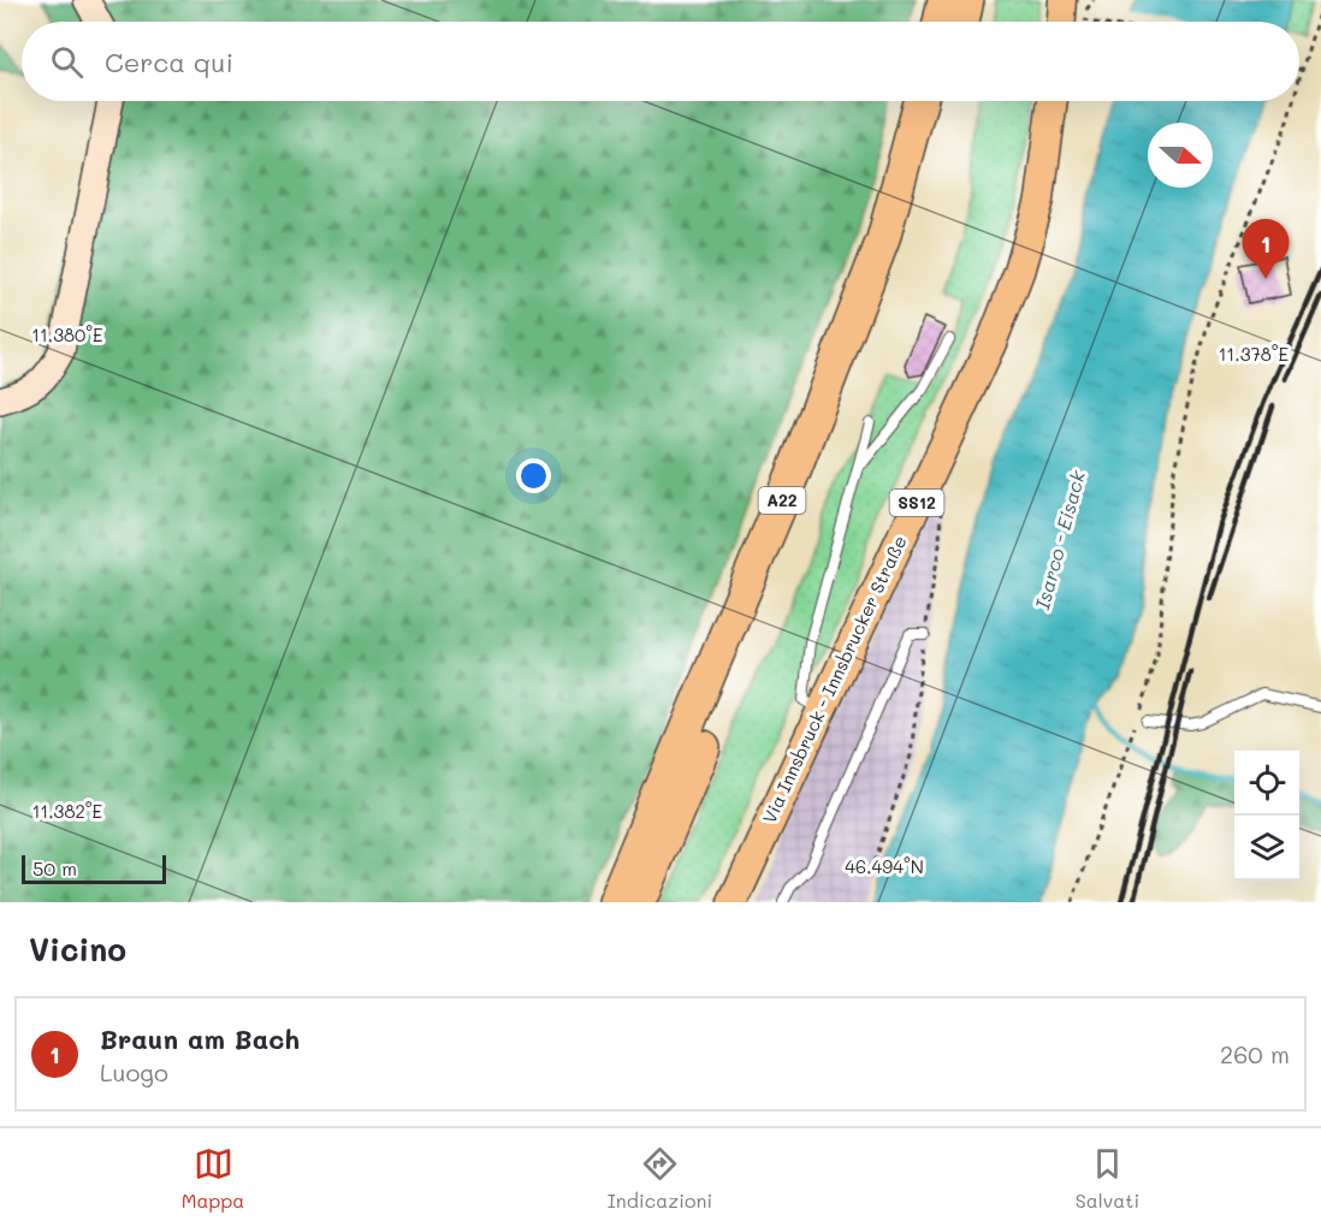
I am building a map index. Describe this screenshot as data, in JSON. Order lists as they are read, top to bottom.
{
  "streets": {
    "highway": ["A22"],
    "main road": ["SS12", "Via Innsbruck - Innsbrucker Straße"]
  },
  "water": ["Isarco - Eisack"],
  "scale_bar": "50 m",
  "north": "right",
  "page": {
    "search": "Cerca qui",
    "pins": "1",
    "scale": "50 m",
    "heading": "Vicino",
    "list": [
      {
        "mark": "1",
        "name": "Braun am Bach",
        "note": "Luogo",
        "value": "260 m"
      }
    ],
    "nav": ["Mappa", "Indicazioni", "Salvati"]
  },
  "coordinates": [
    "11.380°E",
    "11.378°E",
    "11.382°E",
    "46.494°N"
  ]
}
